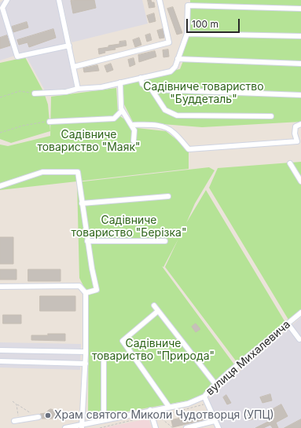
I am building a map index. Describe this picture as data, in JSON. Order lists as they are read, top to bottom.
{
  "streets": {
    "street": ["вулиця Михалевича"]
  },
  "parks": [
    "Садівниче товариство \"Буддеталь\"",
    "Садівниче товариство \"Маяк\"",
    "Садівниче товариство \"Берізка\"",
    "Садівниче товариство \"Природа\""
  ],
  "places": ["Храм святого Миколи Чудотворця (УПЦ)"],
  "scale_bar": "100 m"
}
